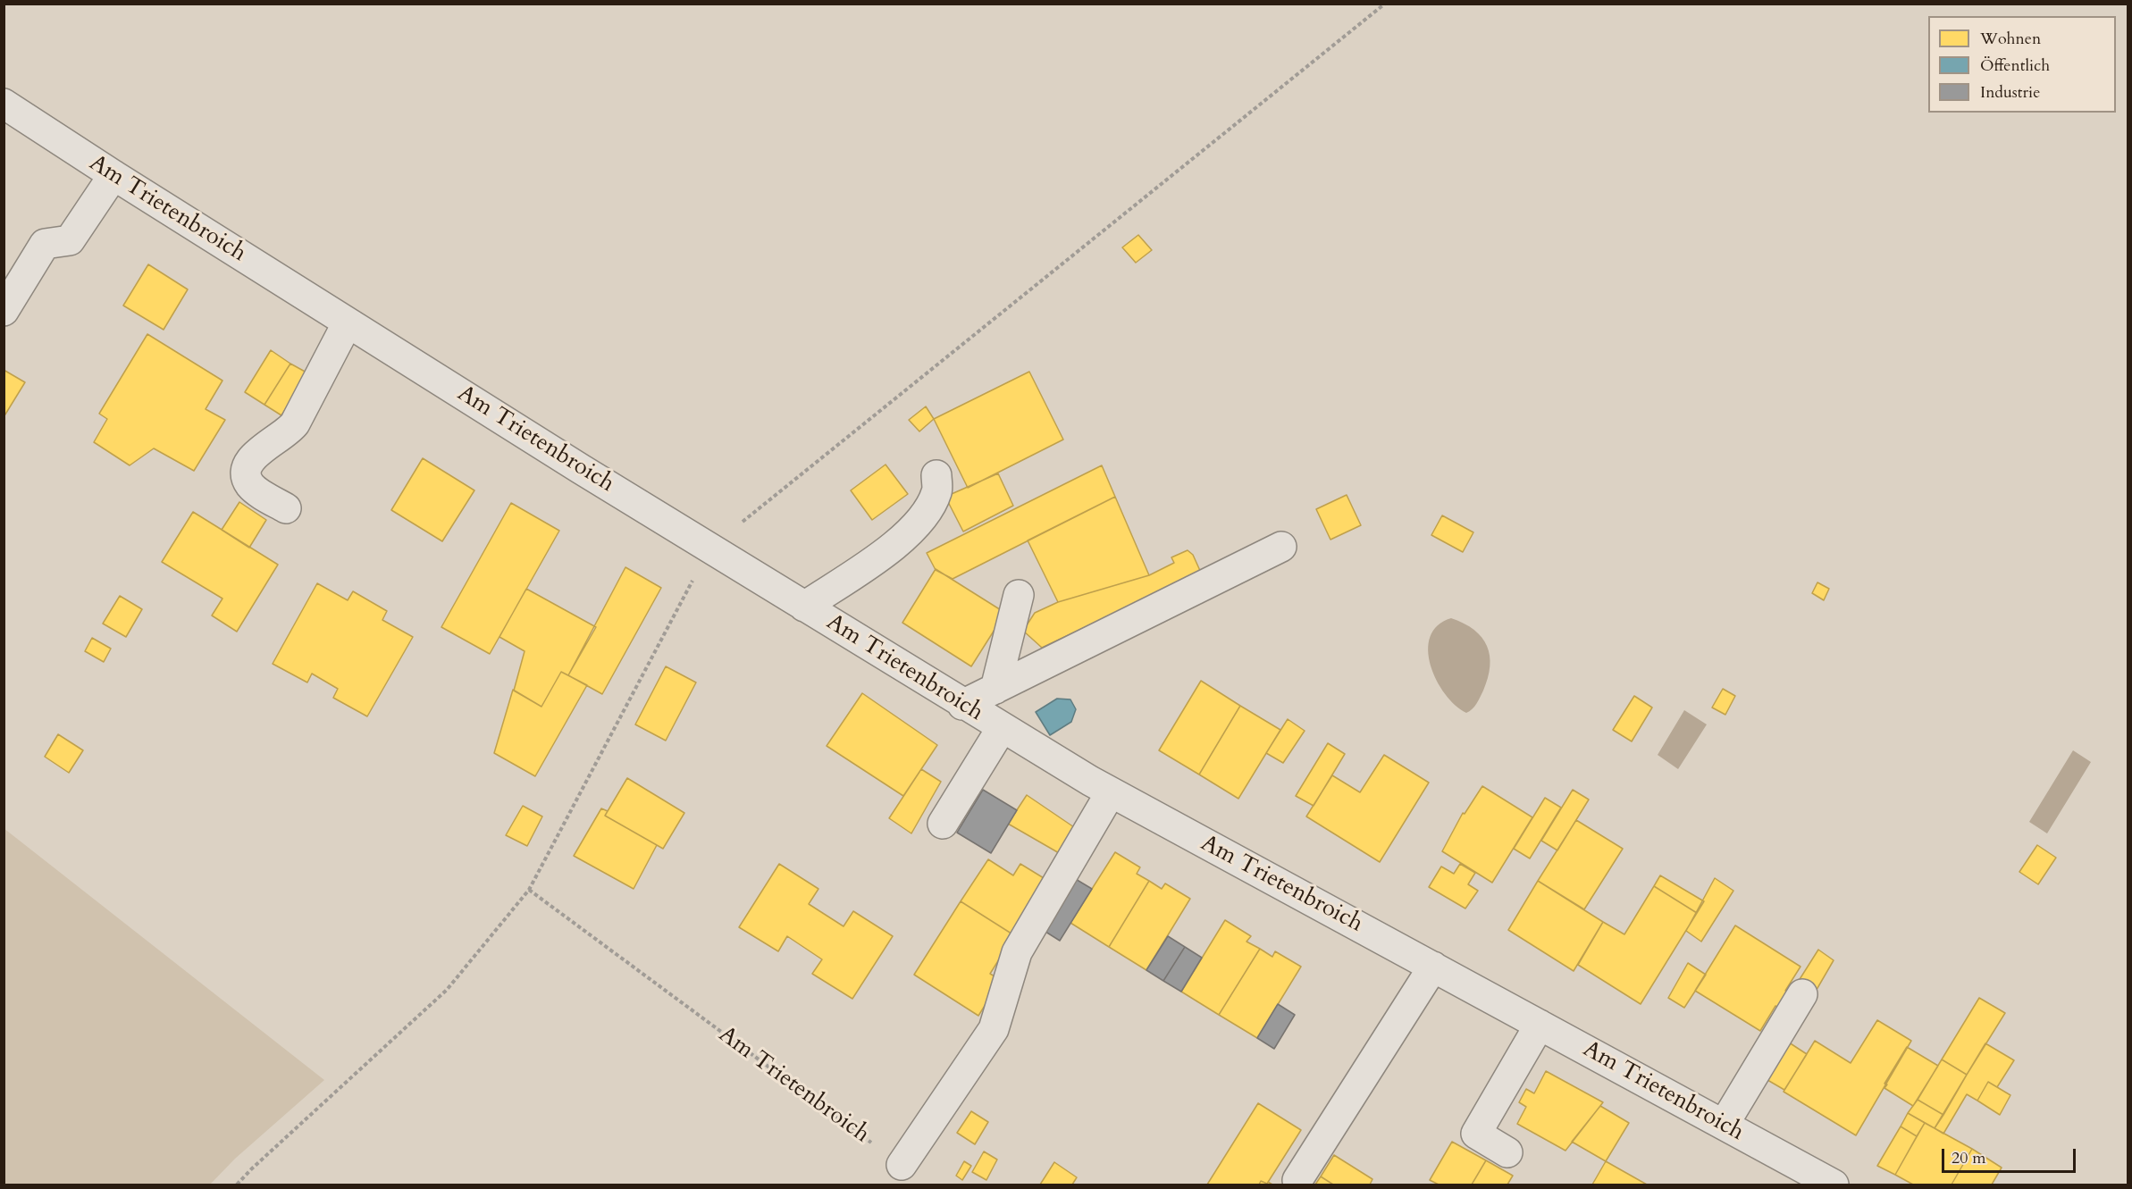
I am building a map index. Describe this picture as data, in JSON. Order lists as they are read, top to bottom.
{
  "streets": {
    "street": ["Am Trietenbroich"]
  },
  "legend": ["Wohnen", "Öffentlich", "Industrie"],
  "scale_bar": "20 m"
}
